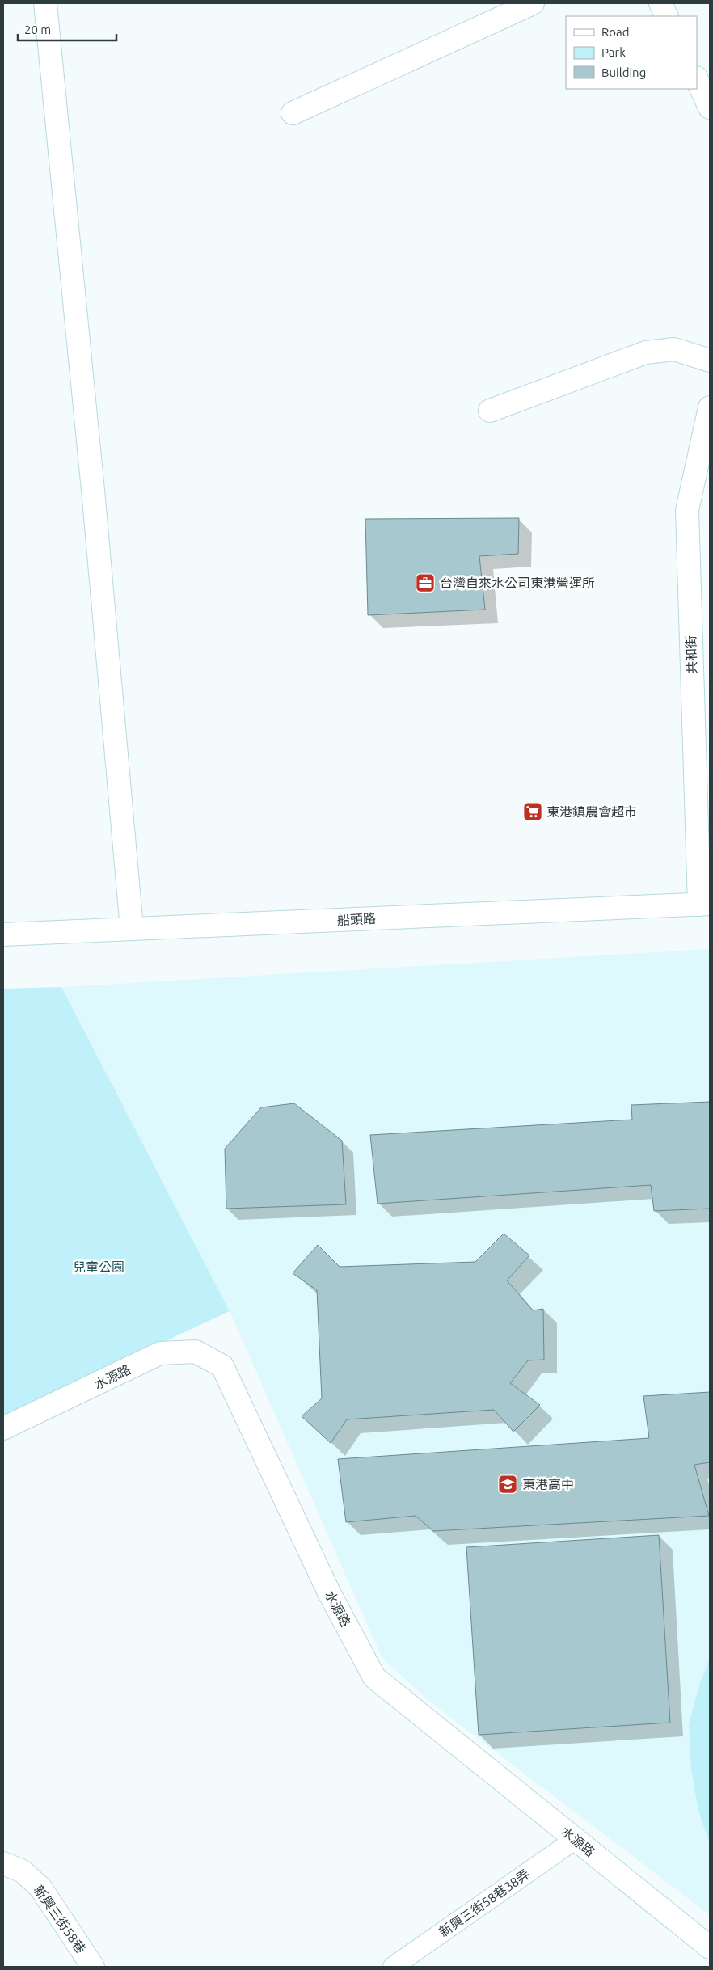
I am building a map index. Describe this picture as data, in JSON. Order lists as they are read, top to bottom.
{
  "streets": {
    "street": [
      "共和街",
      "船頭路",
      "水源路",
      "新興三街58巷"
    ],
    "lane": ["新興三街58巷38弄"]
  },
  "crossings": [
    ["共和街", "船頭路"],
    ["水源路", "新興三街58巷38弄"]
  ],
  "parks": ["兒童公園"],
  "places": {
    "office": ["台灣自來水公司東港營運所"],
    "supermarket": ["東港鎮農會超市"],
    "school or university": ["東港高中"]
  },
  "legend": ["Road", "Park", "Building"],
  "scale_bar": "20 m"
}
